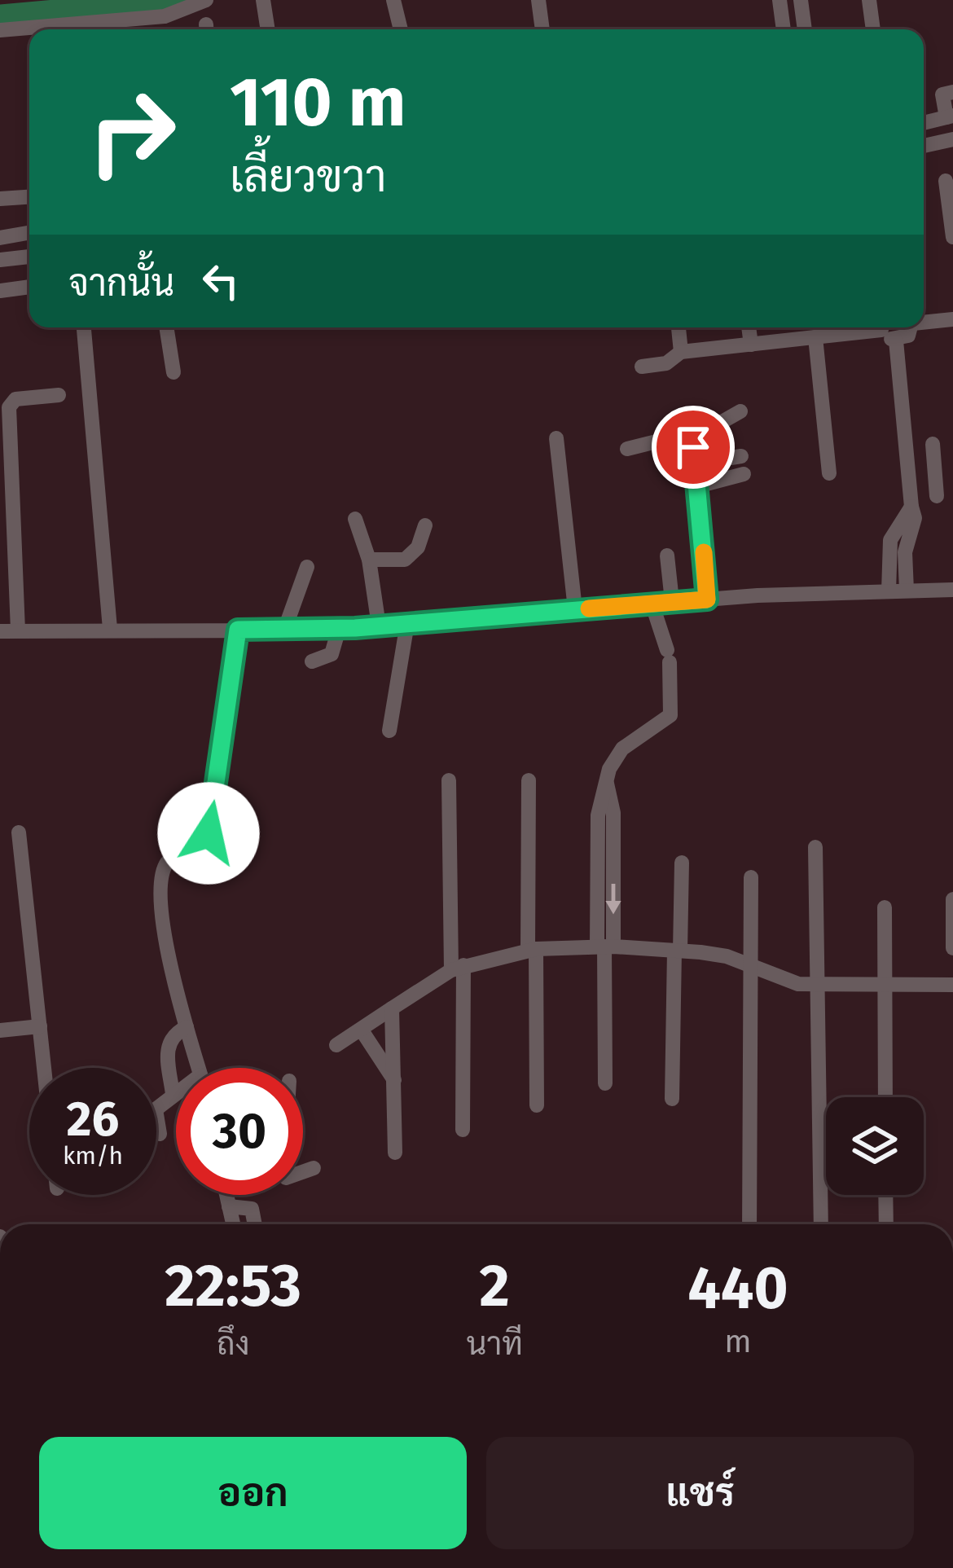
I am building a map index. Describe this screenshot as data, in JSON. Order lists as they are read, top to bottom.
{
  "page": {
    "turn": ["110 m", "เลี้ยวขวา"],
    "then": "จากนั้น",
    "speed": "26 km/h",
    "limit": "30",
    "eta": [
      "22:53",
      "ถึง",
      "2",
      "นาที",
      "440",
      "m"
    ],
    "buttons": ["ออก", "แชร์"]
  }
}
